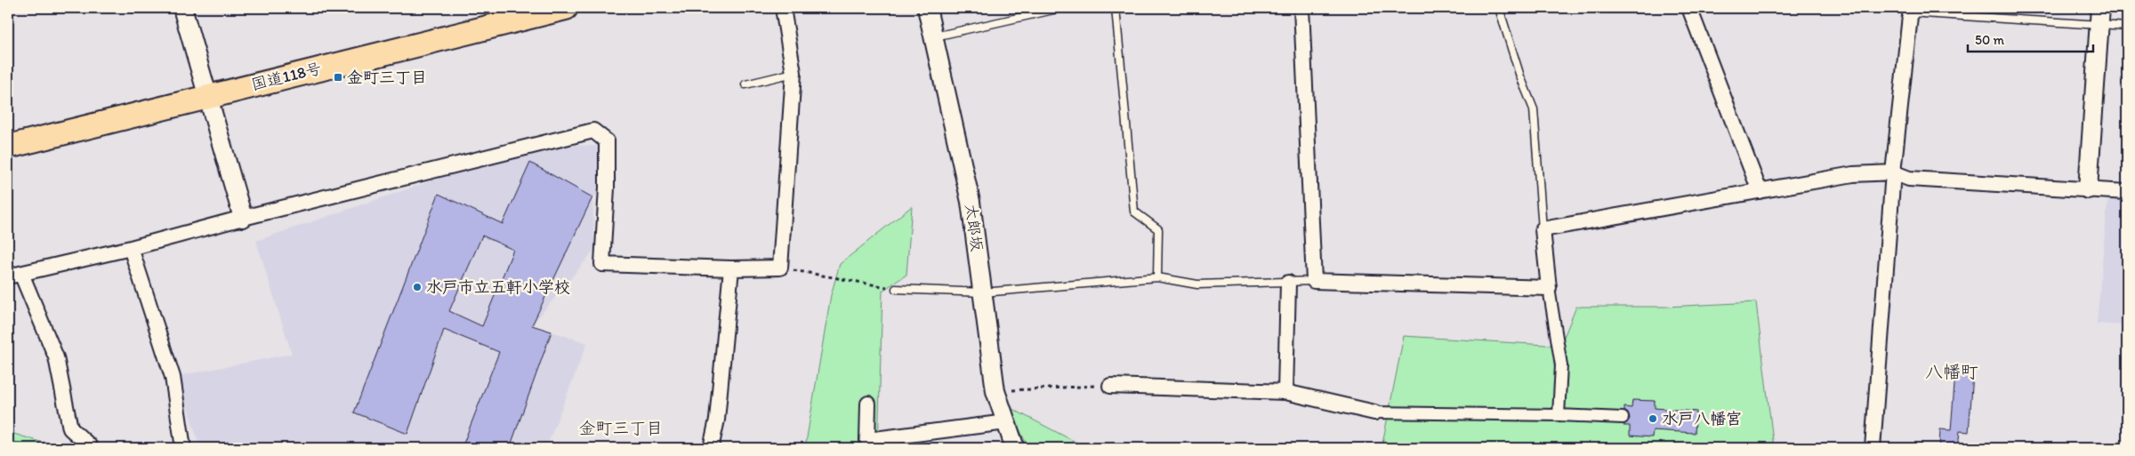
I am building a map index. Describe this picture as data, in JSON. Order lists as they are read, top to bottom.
{
  "streets": {
    "highway": ["国道118号"],
    "street": ["太郎坂"]
  },
  "districts": ["八幡町", "金町三丁目"],
  "places": {
    "transit": ["金町三丁目"],
    "other": ["水戸市立五軒小学校", "水戸八幡宮"]
  },
  "scale_bar": "50 m"
}
